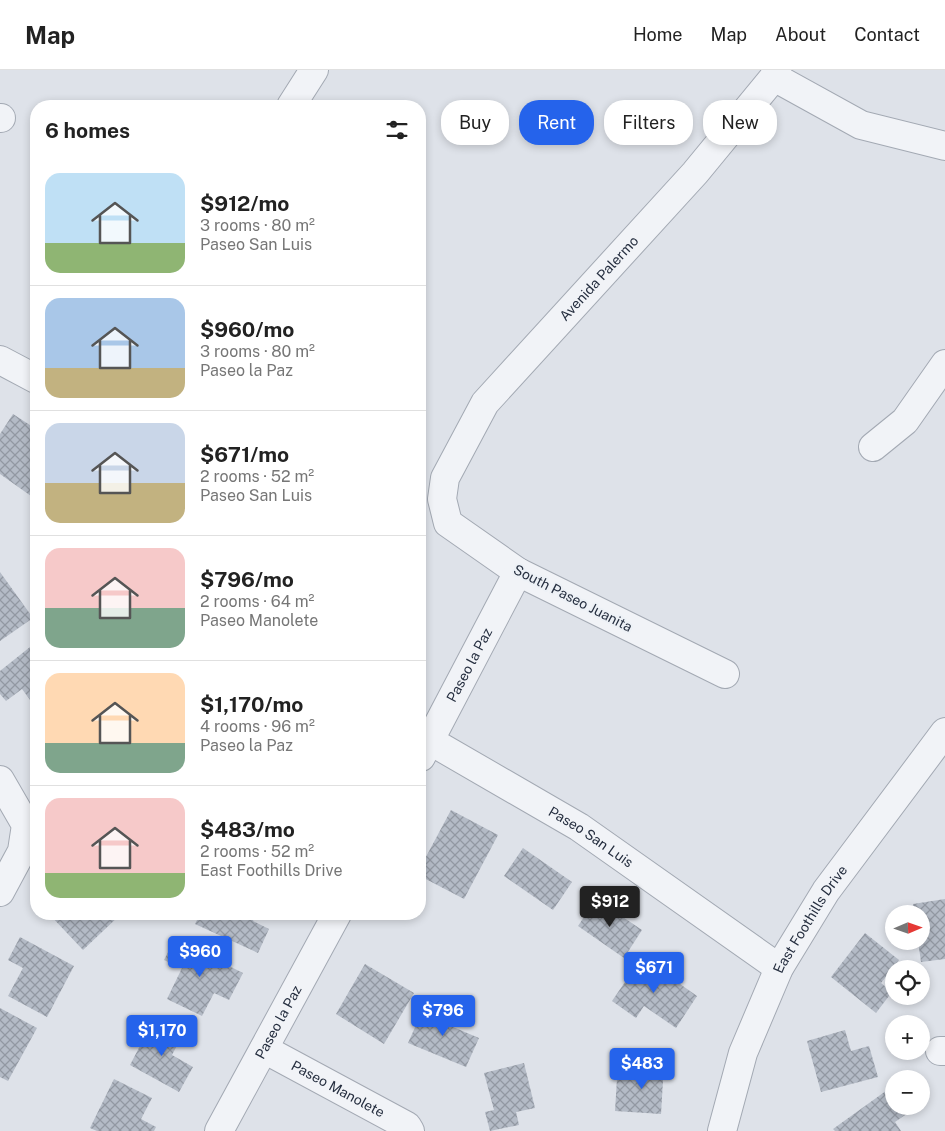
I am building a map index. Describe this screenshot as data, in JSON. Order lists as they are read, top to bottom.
{
  "streets": {
    "street": [
      "Avenida Palermo",
      "South Paseo Juanita",
      "Paseo la Paz",
      "Paseo San Luis",
      "East Foothills Drive",
      "Paseo Manolete"
    ]
  },
  "crossings": [
    ["Avenida Palermo", "South Paseo Juanita"],
    ["South Paseo Juanita", "Paseo la Paz"],
    ["Paseo la Paz", "Paseo Manolete"],
    ["Paseo San Luis", "East Foothills Drive"]
  ],
  "north": "right",
  "page": {
    "header": "Map",
    "nav": [
      "Home",
      "Map",
      "About",
      "Contact"
    ],
    "chip": [
      "Buy",
      "Rent",
      "Filters",
      "New"
    ],
    "heading": "6 homes",
    "list": [
      {
        "name": "$912/mo",
        "note": "3 rooms · 80 m² · Paseo San Luis"
      },
      {
        "name": "$960/mo",
        "note": "3 rooms · 80 m² · Paseo la Paz"
      },
      {
        "name": "$671/mo",
        "note": "2 rooms · 52 m² · Paseo San Luis"
      },
      {
        "name": "$796/mo",
        "note": "2 rooms · 64 m² · Paseo Manolete"
      },
      {
        "name": "$1,170/mo",
        "note": "4 rooms · 96 m² · Paseo la Paz"
      },
      {
        "name": "$483/mo",
        "note": "2 rooms · 52 m² · East Foothills Drive"
      }
    ],
    "price": [
      "$912",
      "$960",
      "$671",
      "$796",
      "$1,170",
      "$483"
    ],
    "map_buttons": ["+", "−"]
  }
}
